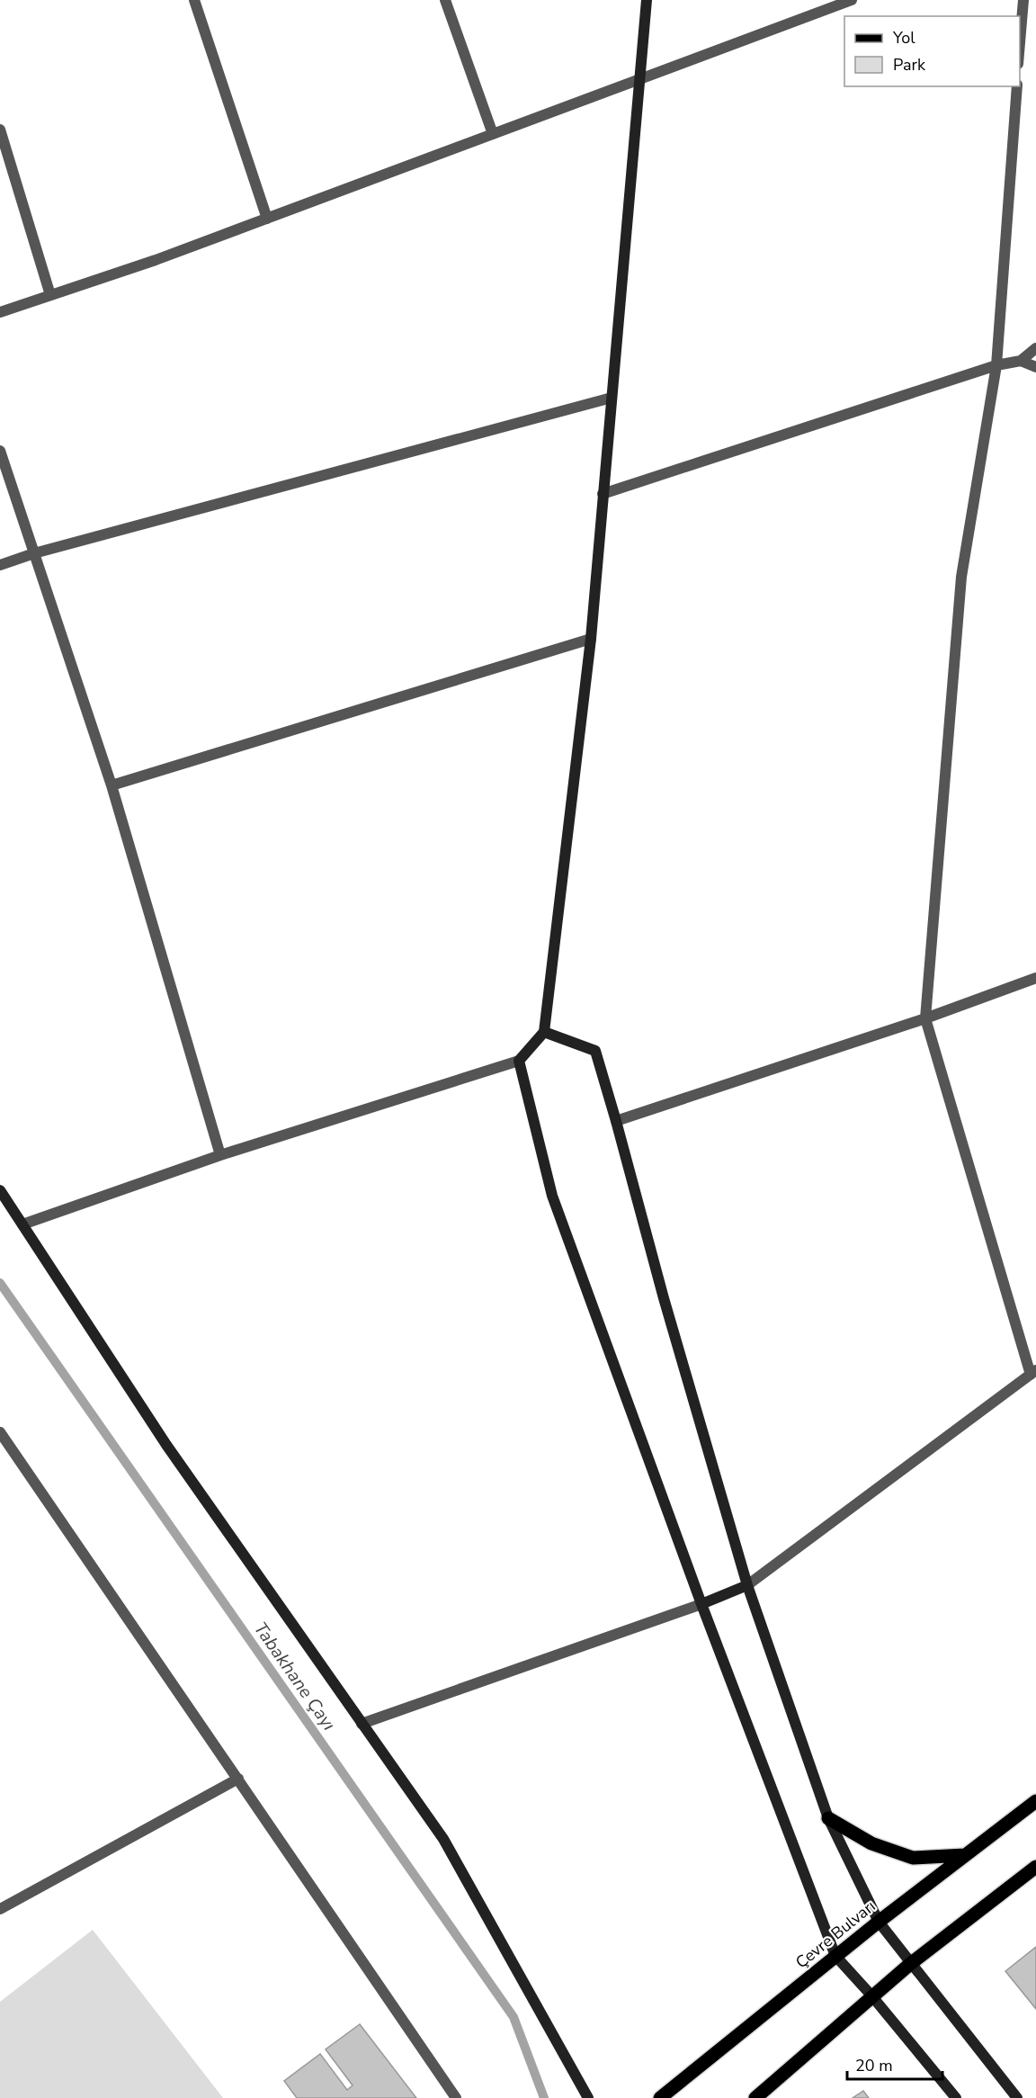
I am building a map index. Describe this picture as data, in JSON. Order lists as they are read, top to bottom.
{
  "streets": {
    "main road": ["Çevre Bulvarı"]
  },
  "water": ["Tabakhane Çayı"],
  "legend": ["Yol", "Park"],
  "scale_bar": "20 m"
}
